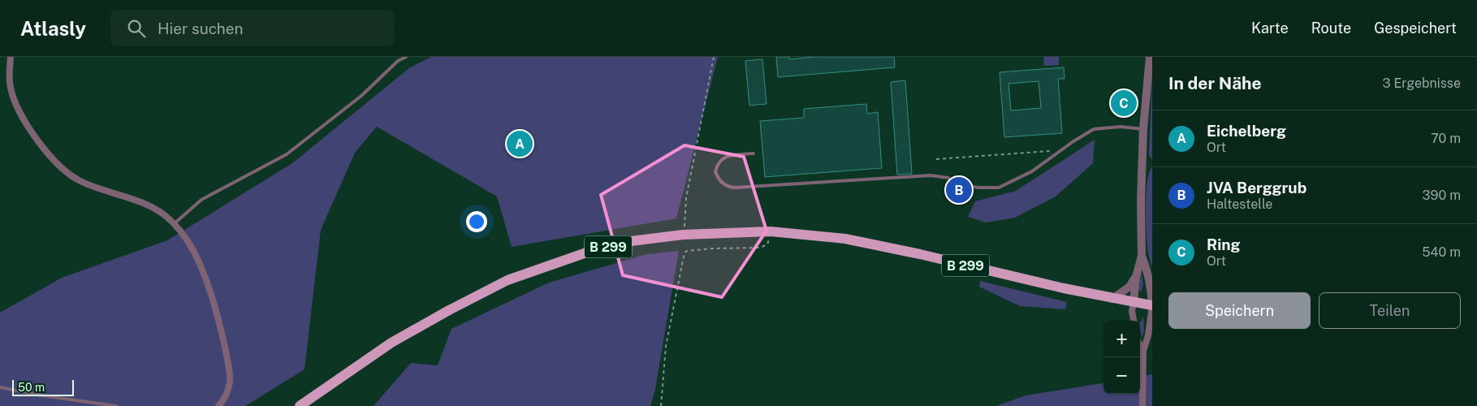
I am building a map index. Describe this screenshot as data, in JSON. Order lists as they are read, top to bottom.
{
  "streets": {
    "main road": ["B 299"]
  },
  "scale_bar": "50 m",
  "page": {
    "header": "Atlasly",
    "search": "Hier suchen",
    "nav": ["Karte", "Route", "Gespeichert"],
    "heading": ["In der Nähe", "3 Ergebnisse"],
    "pins": ["C", "A", "B"],
    "list": [
      {
        "mark": "A",
        "name": "Eichelberg",
        "note": "Ort",
        "value": "70 m"
      },
      {
        "mark": "B",
        "name": "JVA Berggrub",
        "note": "Haltestelle",
        "value": "390 m"
      },
      {
        "mark": "C",
        "name": "Ring",
        "note": "Ort",
        "value": "540 m"
      }
    ],
    "buttons": ["Speichern", "Teilen"],
    "map_buttons": ["+", "−"],
    "scale": "50 m"
  }
}
